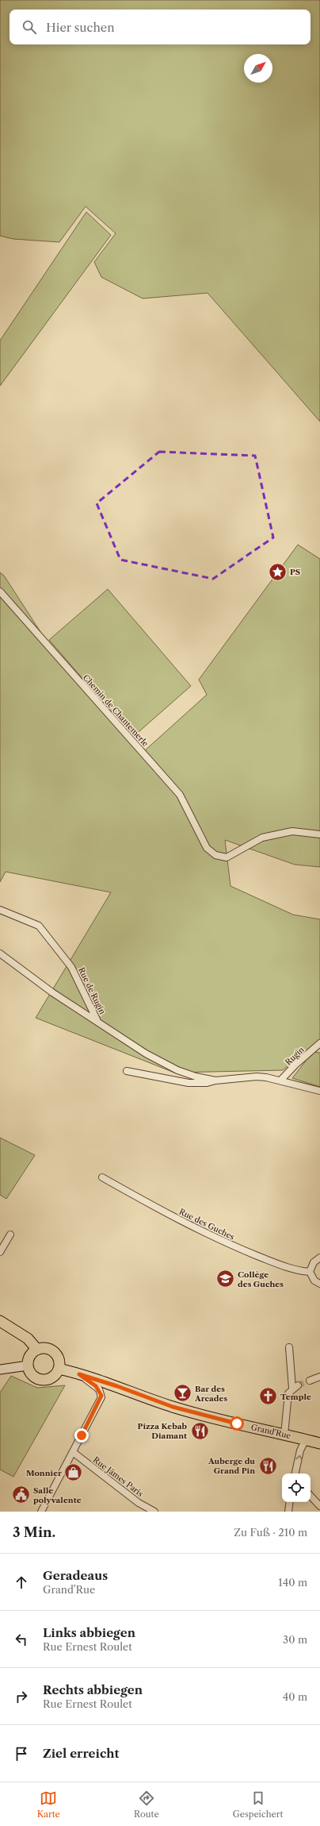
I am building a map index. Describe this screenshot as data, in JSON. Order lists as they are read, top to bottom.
{
  "streets": {
    "main road": ["Grand'Rue"],
    "street": [
      "Chemin de Chantemerle",
      "Rue de Rugin",
      "Rugin",
      "Rue des Guches",
      "Rue Jämes Paris"
    ]
  },
  "crossings": [
    ["Rue de Rugin", "Rugin"]
  ],
  "places": {
    "place": ["PS"],
    "school or university": ["Collège des Guches"],
    "bar": ["Bar des Arcades"],
    "church": ["Temple"],
    "restaurant": ["Pizza Kebab Diamant", "Auberge du Grand Pin"],
    "shop": ["Monnier"],
    "public building": ["Salle polyvalente"]
  },
  "north": "top right",
  "page": {
    "search": "Hier suchen",
    "heading": ["3 Min.", "Zu Fuß · 210 m"],
    "list": [
      ["Geradeaus", "Grand'Rue", "140 m"],
      ["Links abbiegen", "Rue Ernest Roulet", "30 m"],
      ["Rechts abbiegen", "Rue Ernest Roulet", "40 m"],
      "Ziel erreicht"
    ],
    "nav": ["Karte", "Route", "Gespeichert"]
  }
}
